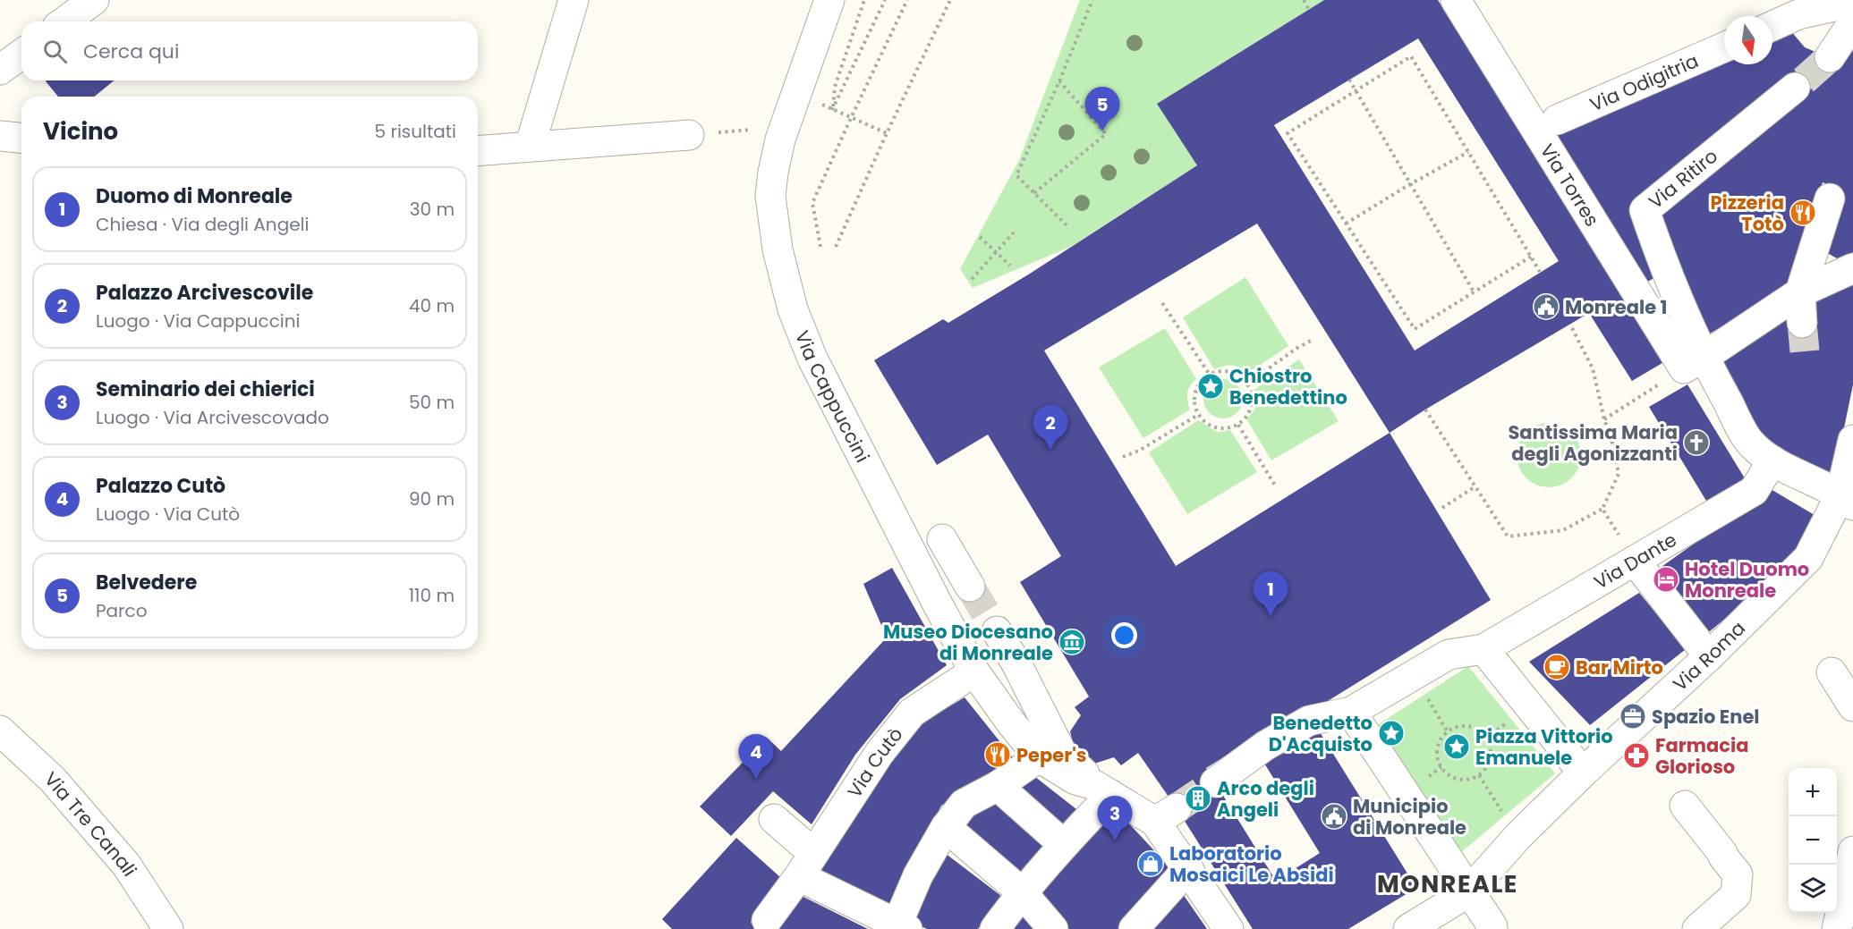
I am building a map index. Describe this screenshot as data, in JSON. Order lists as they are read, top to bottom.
{
  "streets": {
    "street": [
      "Via Odigitria",
      "Via Ritiro",
      "Via Torres",
      "Via Cappuccini",
      "Via Dante",
      "Via Roma",
      "Via Cutò",
      "Via Tre Canali"
    ]
  },
  "crossings": [
    ["Via Ritiro", "Via Torres"],
    ["Via Cappuccini", "Via Cutò"]
  ],
  "districts": ["MONREALE"],
  "places": {
    "restaurant": ["Pizzeria Totò", "Peper's"],
    "public building": ["Monreale 1", "Municipio di Monreale"],
    "place": ["Chiostro Benedettino", "Benedetto D'Acquisto", "Piazza Vittorio Emanuele"],
    "church": ["Santissima Maria degli Agonizzanti"],
    "hotel": ["Hotel Duomo Monreale"],
    "museum": ["Museo Diocesano di Monreale"],
    "cafe": ["Bar Mirto"],
    "office": ["Spazio Enel"],
    "pharmacy": ["Farmacia Glorioso"],
    "building": ["Arco degli Angeli"],
    "shop": ["Laboratorio Mosaici Le Absidi"]
  },
  "north": "bottom",
  "page": {
    "search": "Cerca qui",
    "pins": [
      "5",
      "2",
      "1",
      "4",
      "3"
    ],
    "heading": ["Vicino", "5 risultati"],
    "list": [
      {
        "mark": "1",
        "name": "Duomo di Monreale",
        "note": "Chiesa · Via degli Angeli",
        "value": "30 m"
      },
      {
        "mark": "2",
        "name": "Palazzo Arcivescovile",
        "note": "Luogo · Via Cappuccini",
        "value": "40 m"
      },
      {
        "mark": "3",
        "name": "Seminario dei chierici",
        "note": "Luogo · Via Arcivescovado",
        "value": "50 m"
      },
      {
        "mark": "4",
        "name": "Palazzo Cutò",
        "note": "Luogo · Via Cutò",
        "value": "90 m"
      },
      {
        "mark": "5",
        "name": "Belvedere",
        "note": "Parco",
        "value": "110 m"
      }
    ],
    "map_buttons": ["+", "−"]
  }
}
